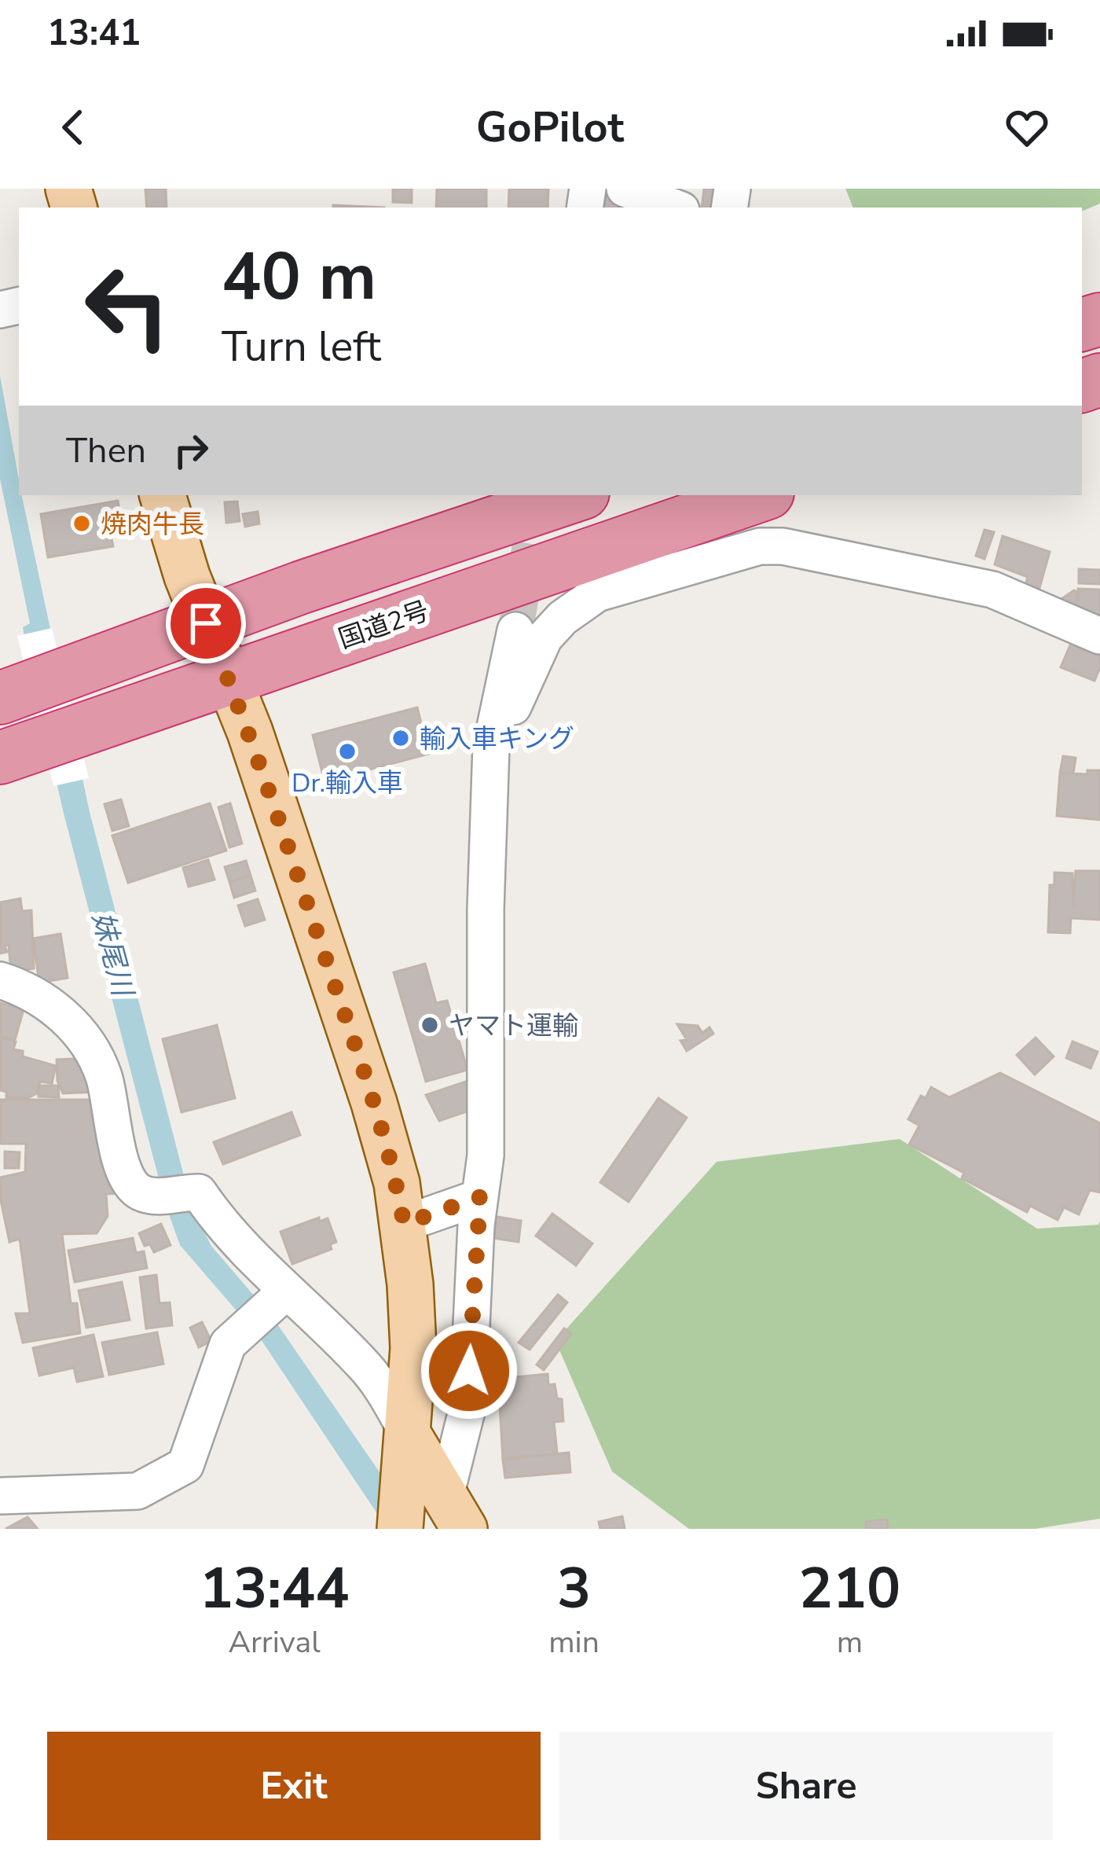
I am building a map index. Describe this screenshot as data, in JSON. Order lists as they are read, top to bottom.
{
  "streets": {
    "highway": ["国道2号"]
  },
  "water": ["妹尾川"],
  "places": [
    "焼肉牛長",
    "輸入車キング",
    "Dr.輸入車",
    "ヤマト運輸"
  ],
  "page": {
    "status": "13:41",
    "header": "GoPilot",
    "turn": ["40 m", "Turn left"],
    "then": "Then",
    "eta": [
      "13:44",
      "Arrival",
      "3",
      "min",
      "210",
      "m"
    ],
    "buttons": ["Exit", "Share"]
  }
}
